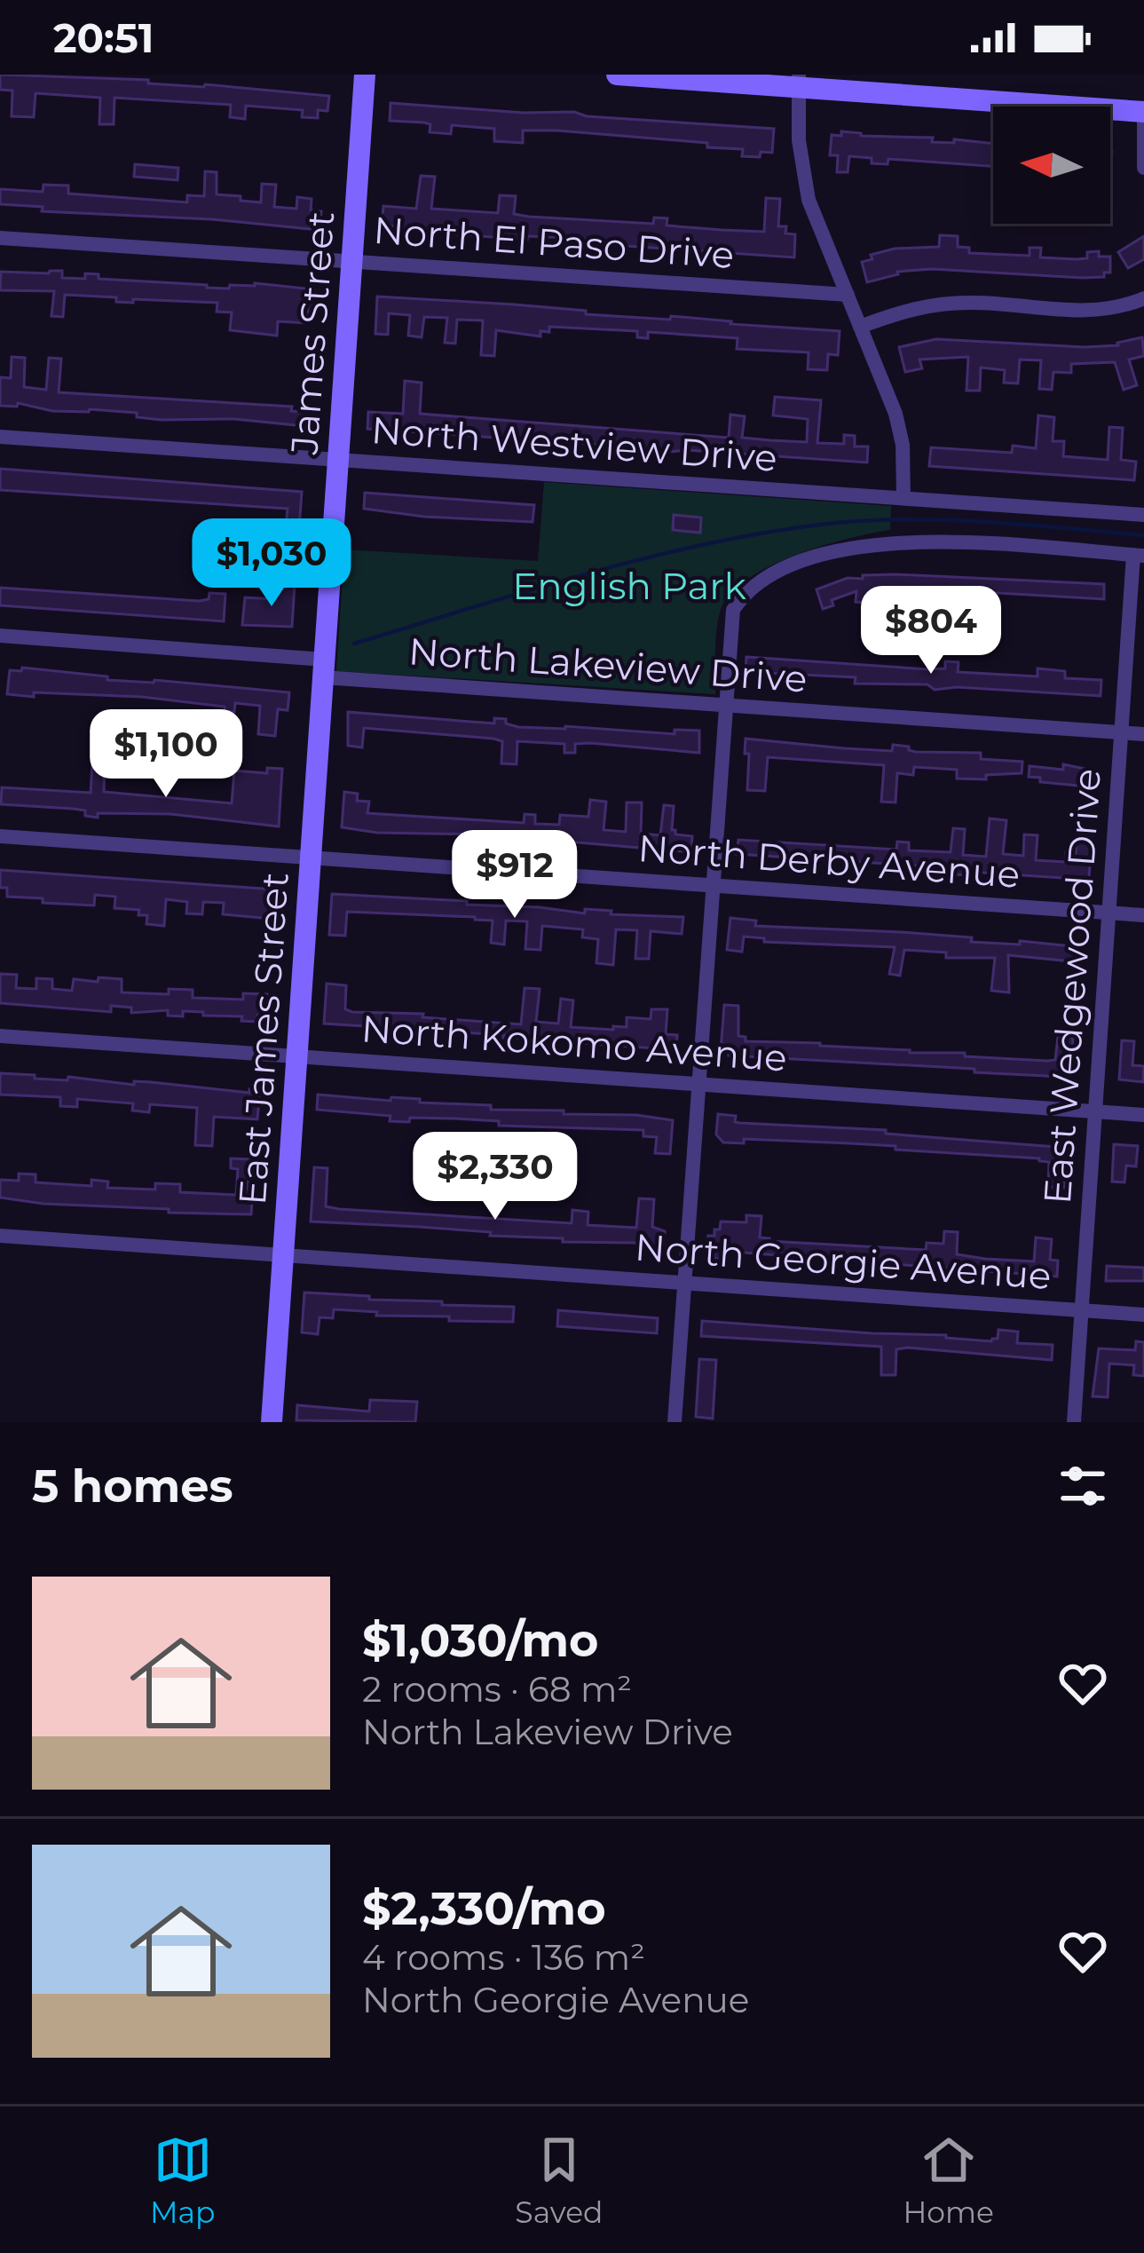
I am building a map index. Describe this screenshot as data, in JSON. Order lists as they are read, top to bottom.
{
  "streets": {
    "street": [
      "North El Paso Drive",
      "James Street",
      "North Westview Drive",
      "North Lakeview Drive",
      "North Derby Avenue",
      "East Wedgewood Drive",
      "East James Street",
      "North Kokomo Avenue",
      "North Georgie Avenue"
    ]
  },
  "crossings": [
    ["North El Paso Drive", "James Street"],
    ["James Street", "North Westview Drive"],
    ["James Street", "North Lakeview Drive"],
    ["James Street", "East James Street"],
    ["North Lakeview Drive", "East Wedgewood Drive"],
    ["North Lakeview Drive", "East James Street"],
    ["North Derby Avenue", "East Wedgewood Drive"],
    ["North Derby Avenue", "East James Street"],
    ["East Wedgewood Drive", "North Kokomo Avenue"],
    ["East Wedgewood Drive", "North Georgie Avenue"],
    ["East James Street", "North Kokomo Avenue"],
    ["East James Street", "North Georgie Avenue"]
  ],
  "parks": ["English Park"],
  "north": "left",
  "page": {
    "status": "20:51",
    "price": [
      "$1,030",
      "$804",
      "$1,100",
      "$912",
      "$2,330"
    ],
    "heading": "5 homes",
    "list": [
      {
        "name": "$1,030/mo",
        "note": "2 rooms · 68 m² · North Lakeview Drive"
      },
      {
        "name": "$2,330/mo",
        "note": "4 rooms · 136 m² · North Georgie Avenue"
      }
    ],
    "tabs": ["Map", "Saved", "Home"]
  }
}
